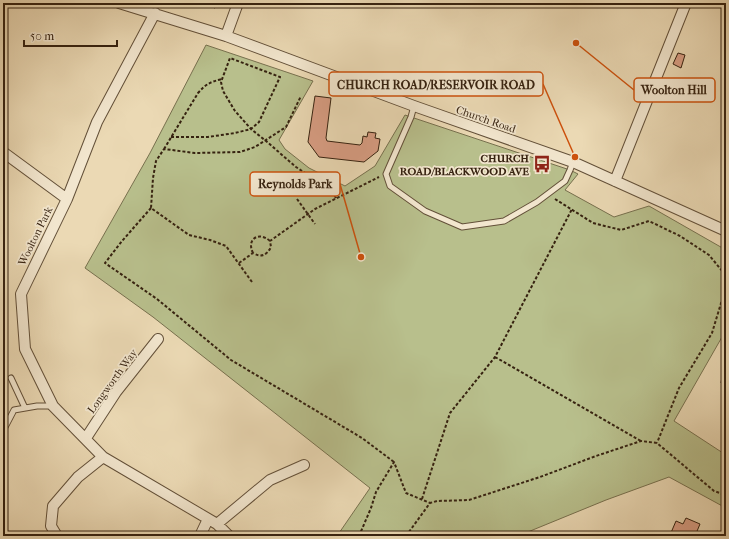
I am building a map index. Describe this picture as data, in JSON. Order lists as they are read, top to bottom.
{
  "streets": {
    "street": ["Church Road", "Woolton Park", "Longworth Way"]
  },
  "crossings": [
    ["Church Road", "Woolton Park"],
    ["Woolton Park", "Longworth Way"]
  ],
  "places": {
    "other": ["Woolton Hill", "CHURCH ROAD/RESERVOIR ROAD", "Reynolds Park"],
    "bus stop": ["CHURCH ROAD/BLACKWOOD AVE"]
  },
  "scale_bar": "50 m"
}
